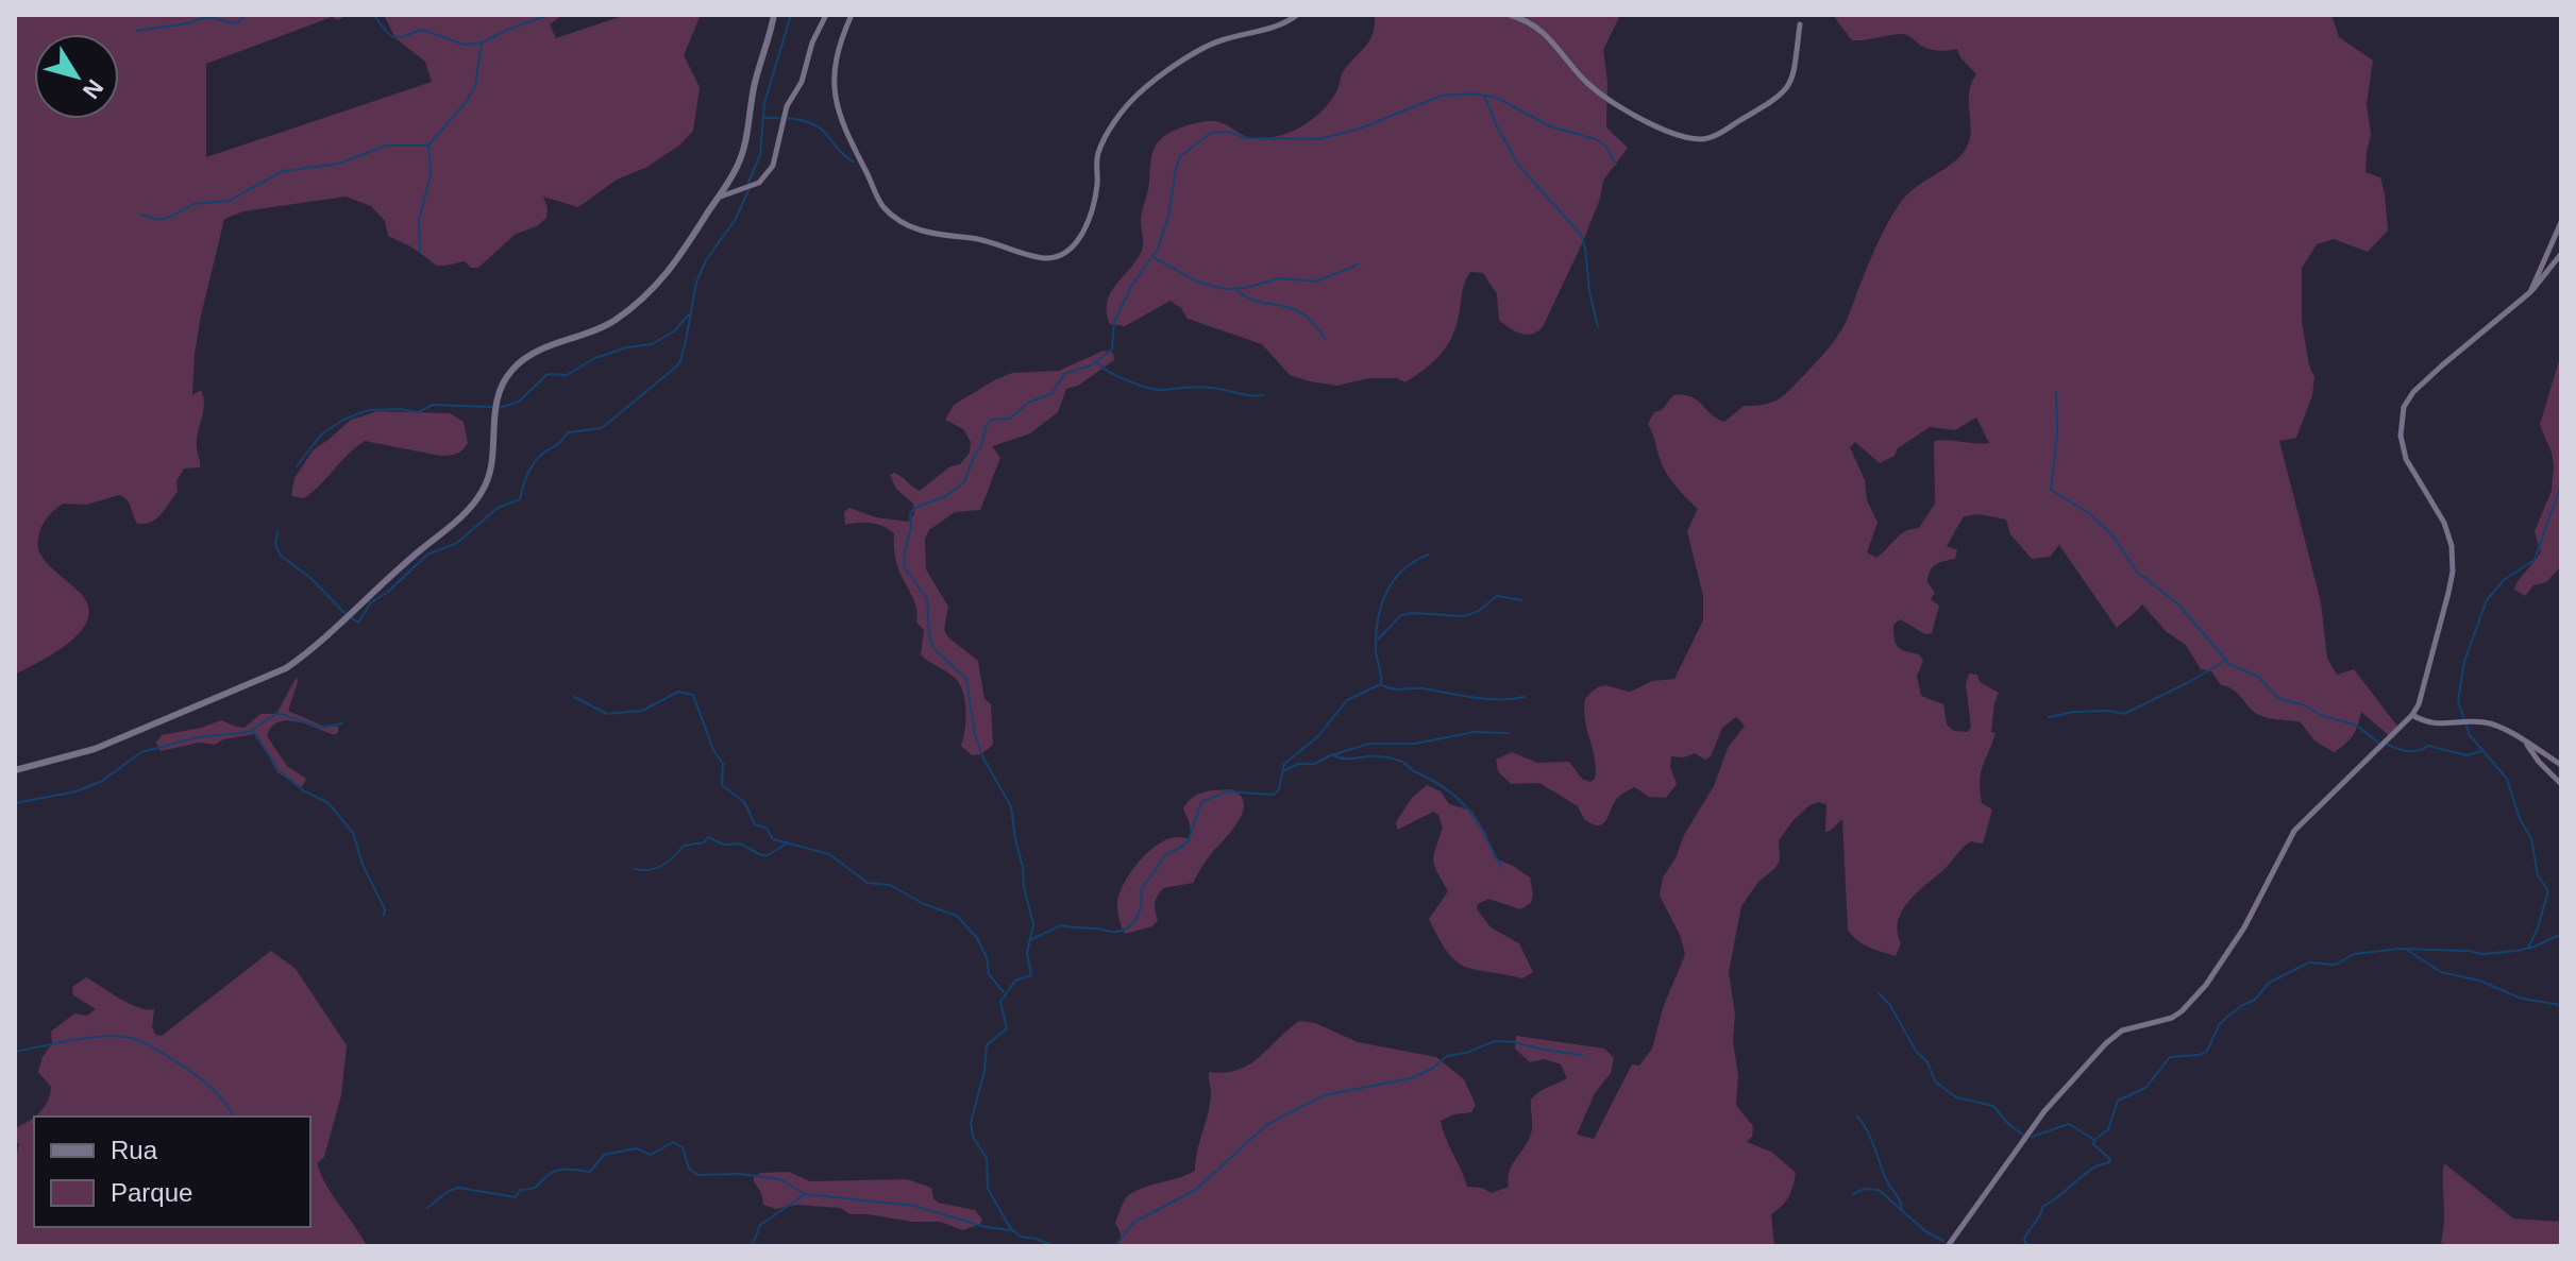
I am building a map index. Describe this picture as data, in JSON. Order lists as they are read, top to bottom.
{
  "legend": ["Rua", "Parque"],
  "north": "bottom right"
}
